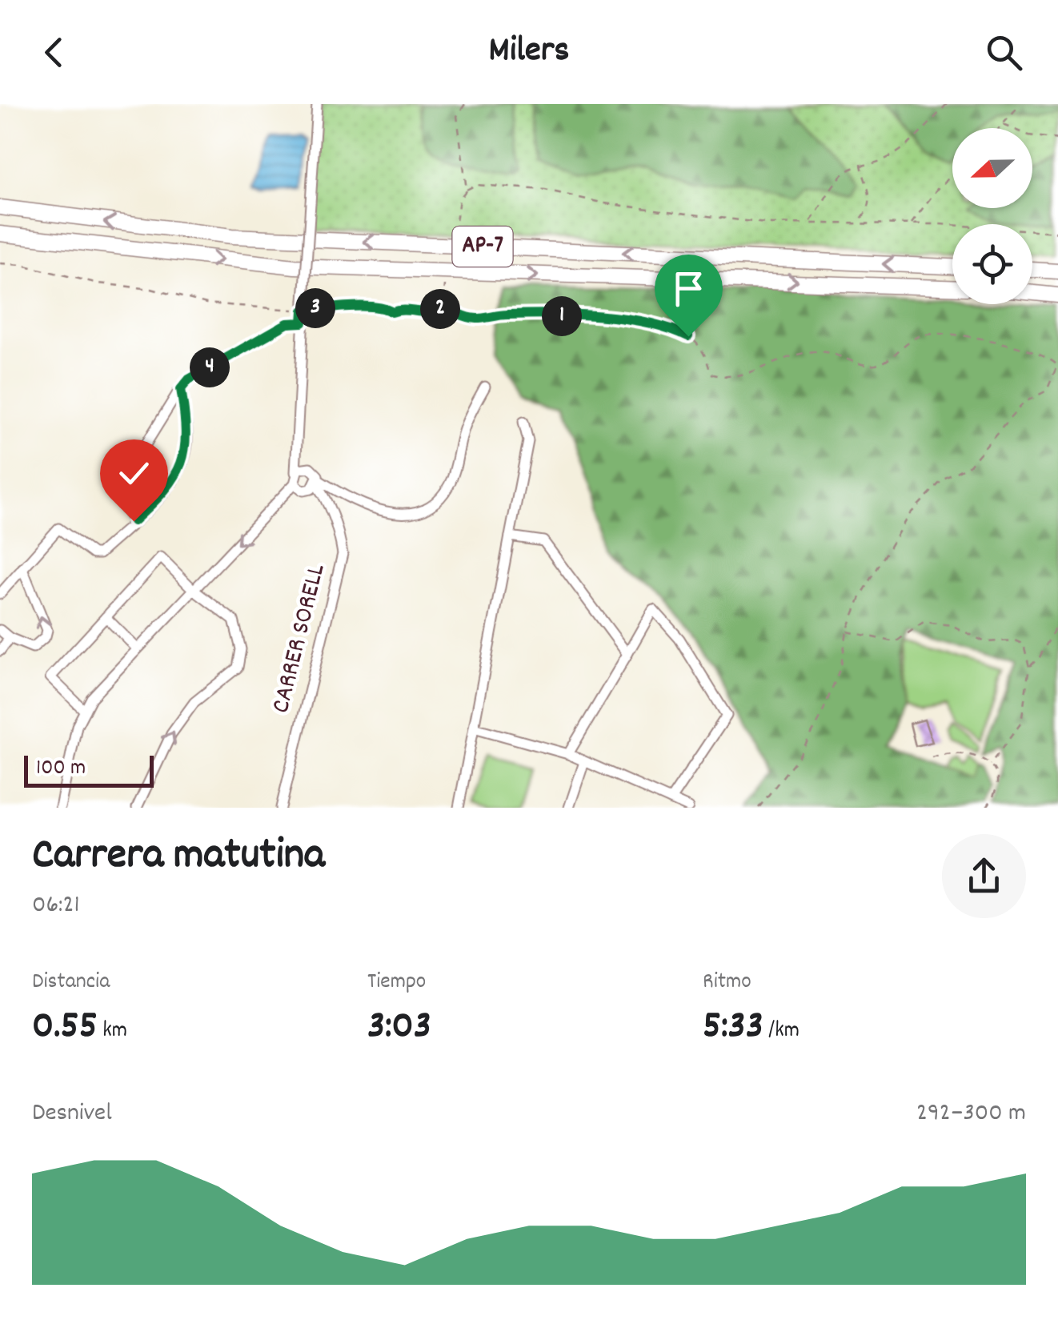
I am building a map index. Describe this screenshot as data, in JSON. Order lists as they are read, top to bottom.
{
  "streets": {
    "highway": ["AP-7"],
    "street": ["CARRER SORELL"]
  },
  "scale_bar": "100 m",
  "north": "left",
  "page": {
    "header": "Milers",
    "pins": [
      "3",
      "2",
      "1",
      "4"
    ],
    "scale": "100 m",
    "heading": ["Carrera matutina", "06:21"],
    "stats": [
      ["Distancia", "0.55 km"],
      ["Tiempo", "3:03"],
      ["Ritmo", "5:33 /km"]
    ],
    "chart": ["Desnivel", "292–300 m"]
  }
}
